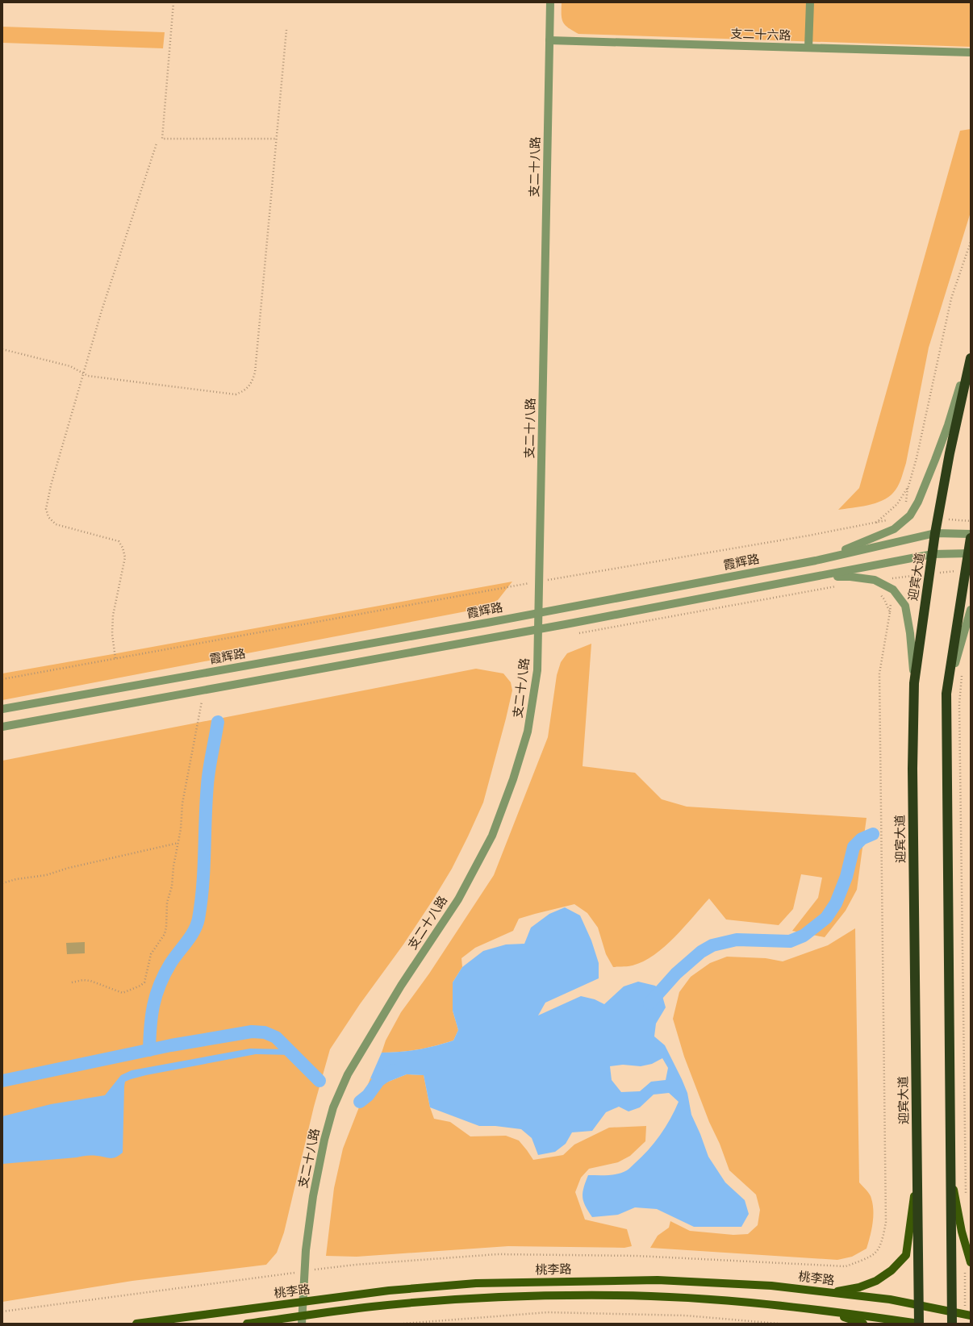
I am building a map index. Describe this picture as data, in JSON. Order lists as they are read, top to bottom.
{
  "streets": {
    "highway": ["迎宾大道"],
    "main road": ["桃李路"],
    "street": ["支二十六路", "支二十八路", "霞辉路"]
  },
  "crossings": [
    ["支二十六路", "支二十八路"],
    ["支二十八路", "霞辉路"],
    ["支二十八路", "桃李路"],
    ["霞辉路", "迎宾大道"],
    ["迎宾大道", "桃李路"]
  ]
}
